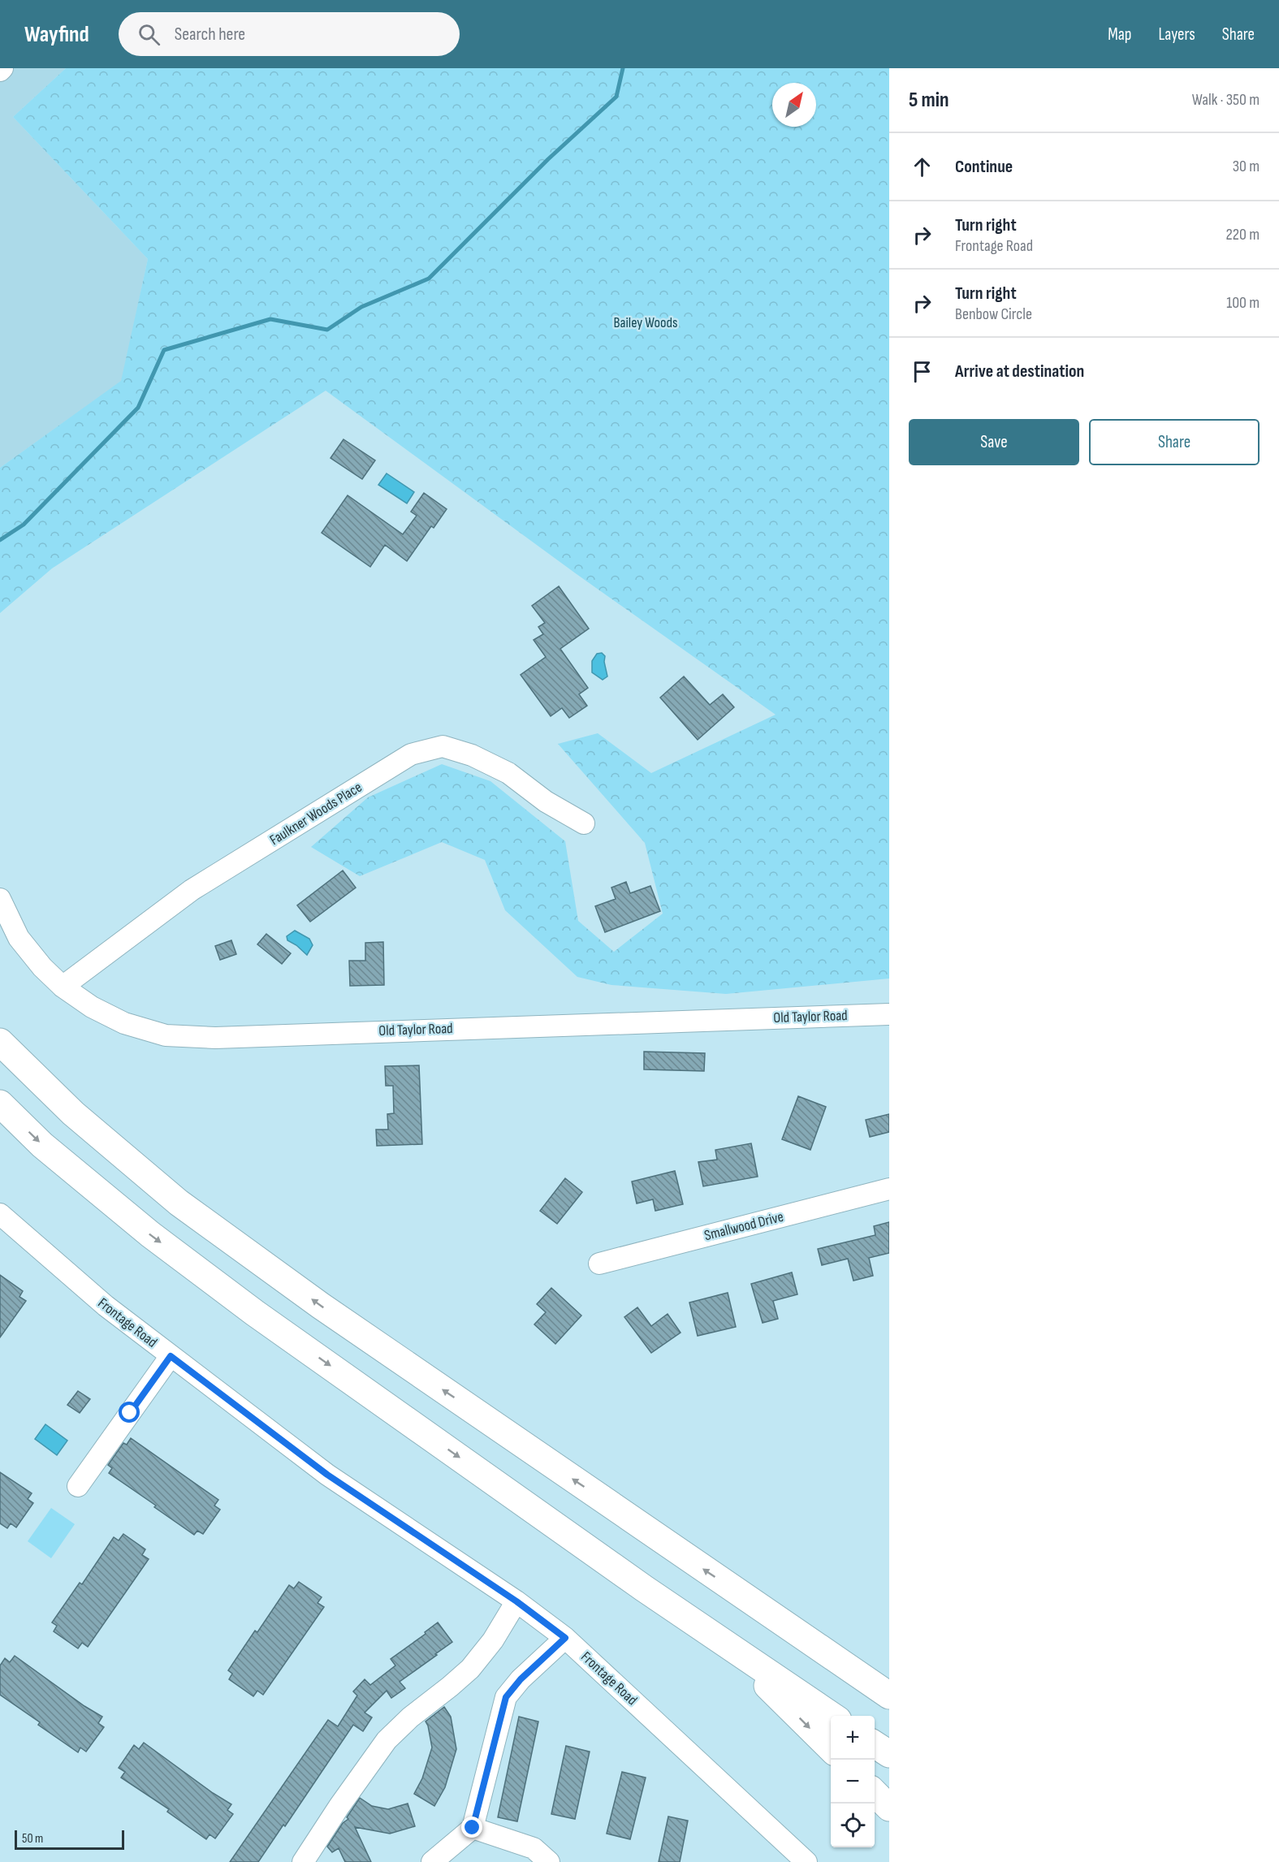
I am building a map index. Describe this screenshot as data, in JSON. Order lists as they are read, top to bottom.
{
  "streets": {
    "street": [
      "Faulkner Woods Place",
      "Old Taylor Road",
      "Smallwood Drive",
      "Frontage Road"
    ]
  },
  "crossings": [
    ["Faulkner Woods Place", "Old Taylor Road"]
  ],
  "parks": ["Bailey Woods"],
  "scale_bar": "50 m",
  "north": "top right",
  "page": {
    "header": "Wayfind",
    "search": "Search here",
    "nav": ["Map", "Layers", "Share"],
    "heading": ["5 min", "Walk · 350 m"],
    "list": [
      ["Continue", "30 m"],
      ["Turn right", "Frontage Road", "220 m"],
      ["Turn right", "Benbow Circle", "100 m"],
      "Arrive at destination"
    ],
    "buttons": ["Save", "Share"],
    "map_buttons": ["+", "−"],
    "scale": "50 m"
  }
}
